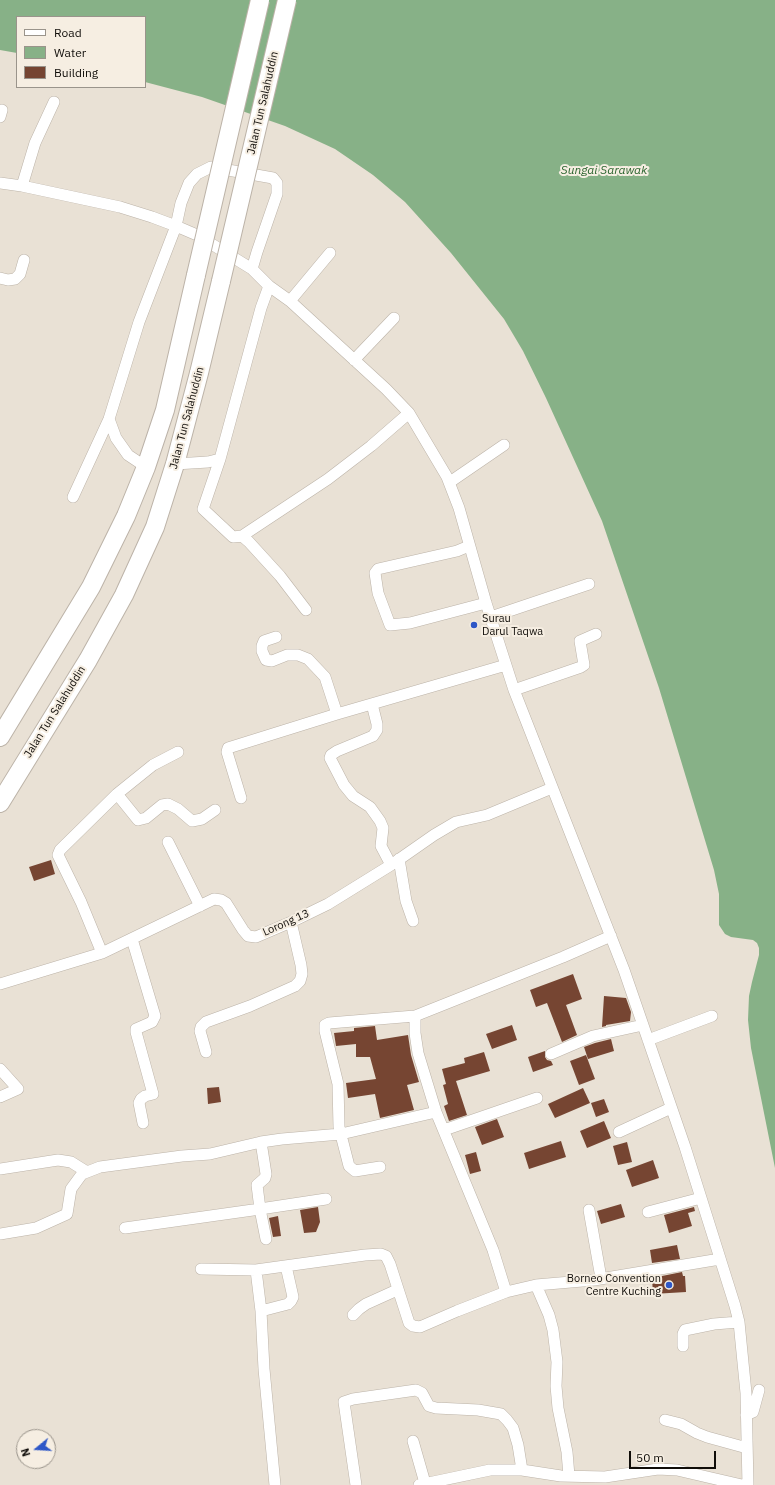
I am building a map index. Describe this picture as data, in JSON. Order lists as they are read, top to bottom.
{
  "streets": {
    "highway": ["Jalan Tun Salahuddin"],
    "street": ["Lorong 13"]
  },
  "water": ["Sungai Sarawak"],
  "places": ["Surau Darul Taqwa", "Borneo Convention Centre Kuching"],
  "legend": ["Road", "Water", "Building"],
  "scale_bar": "50 m",
  "north": "left"
}
